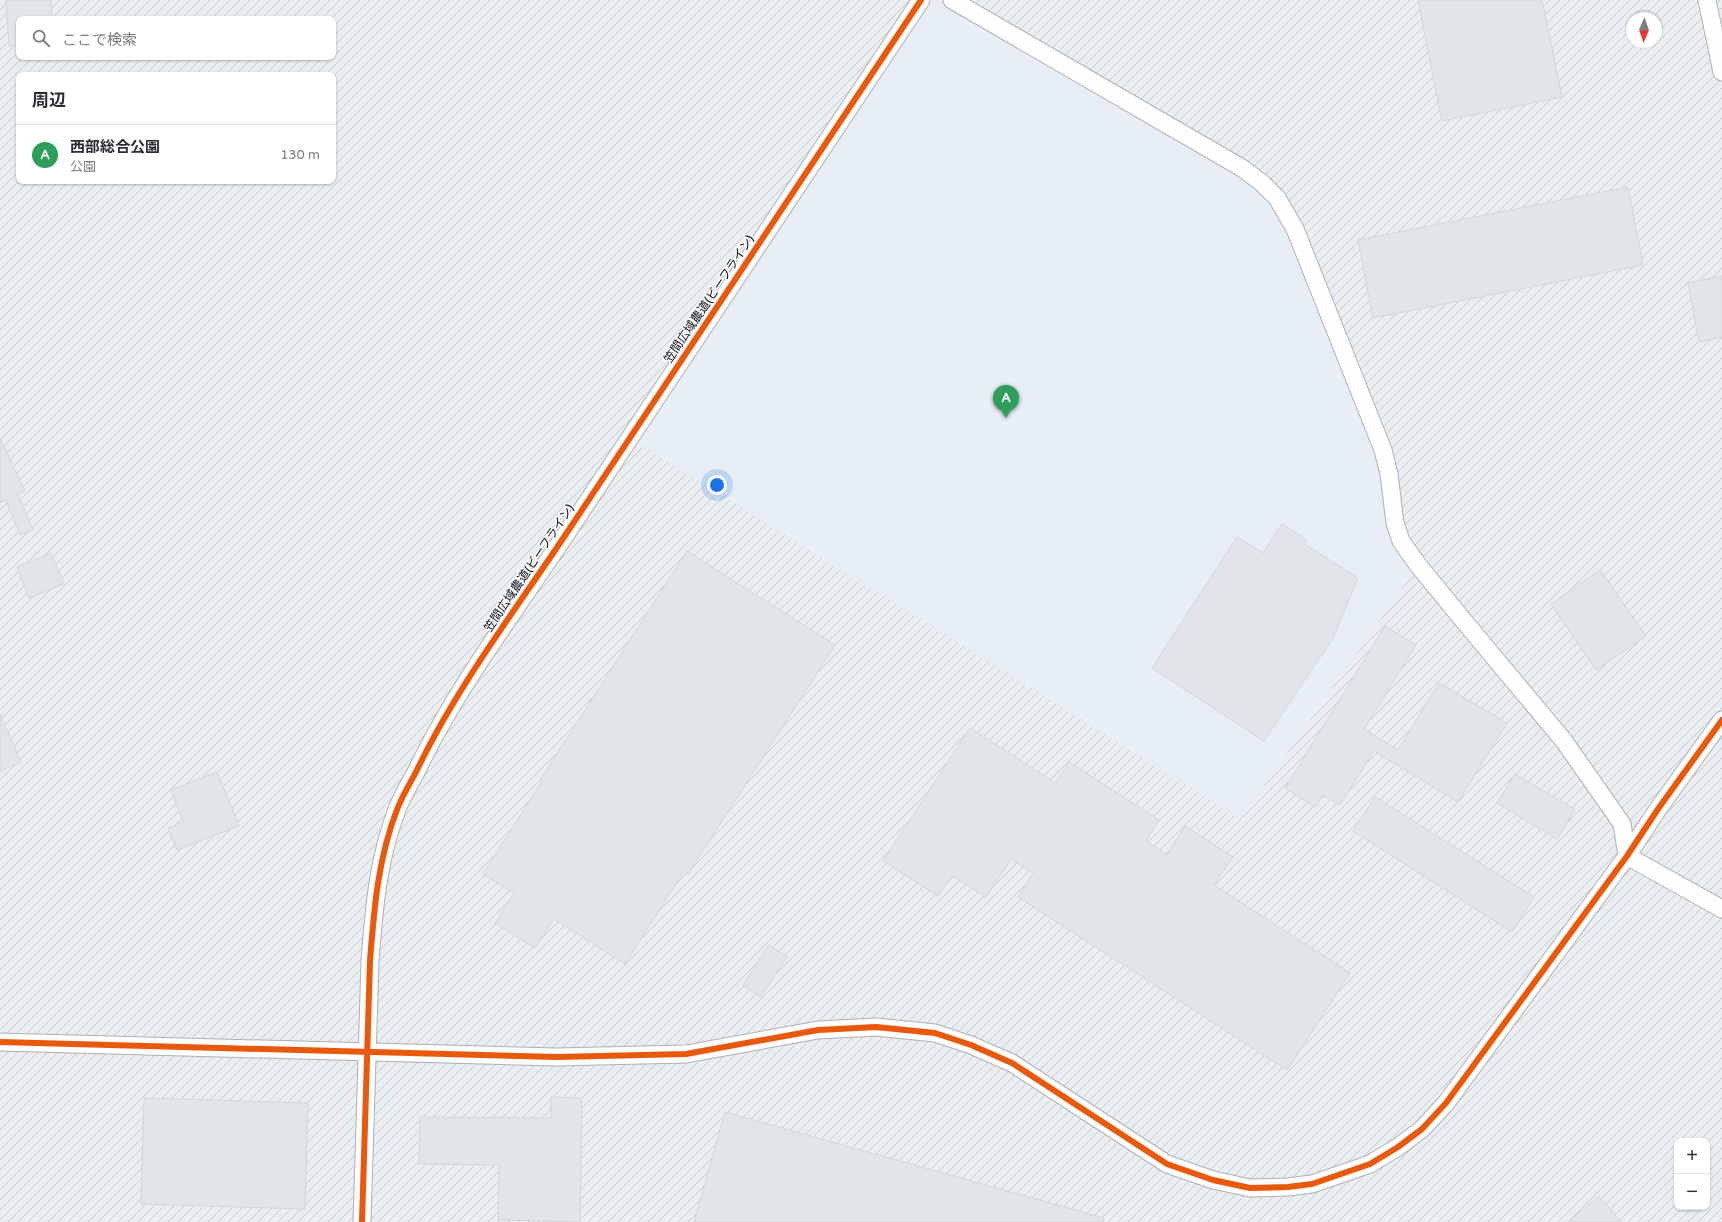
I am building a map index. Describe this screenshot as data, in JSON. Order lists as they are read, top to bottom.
{
  "streets": {
    "street": ["笠間広域農道(ビーフライン)"]
  },
  "north": "bottom",
  "page": {
    "search": "ここで検索",
    "heading": "周辺",
    "list": [
      {
        "mark": "A",
        "name": "西部総合公園",
        "note": "公園",
        "value": "130 m"
      }
    ],
    "pins": "A",
    "map_buttons": ["+", "−"]
  }
}
